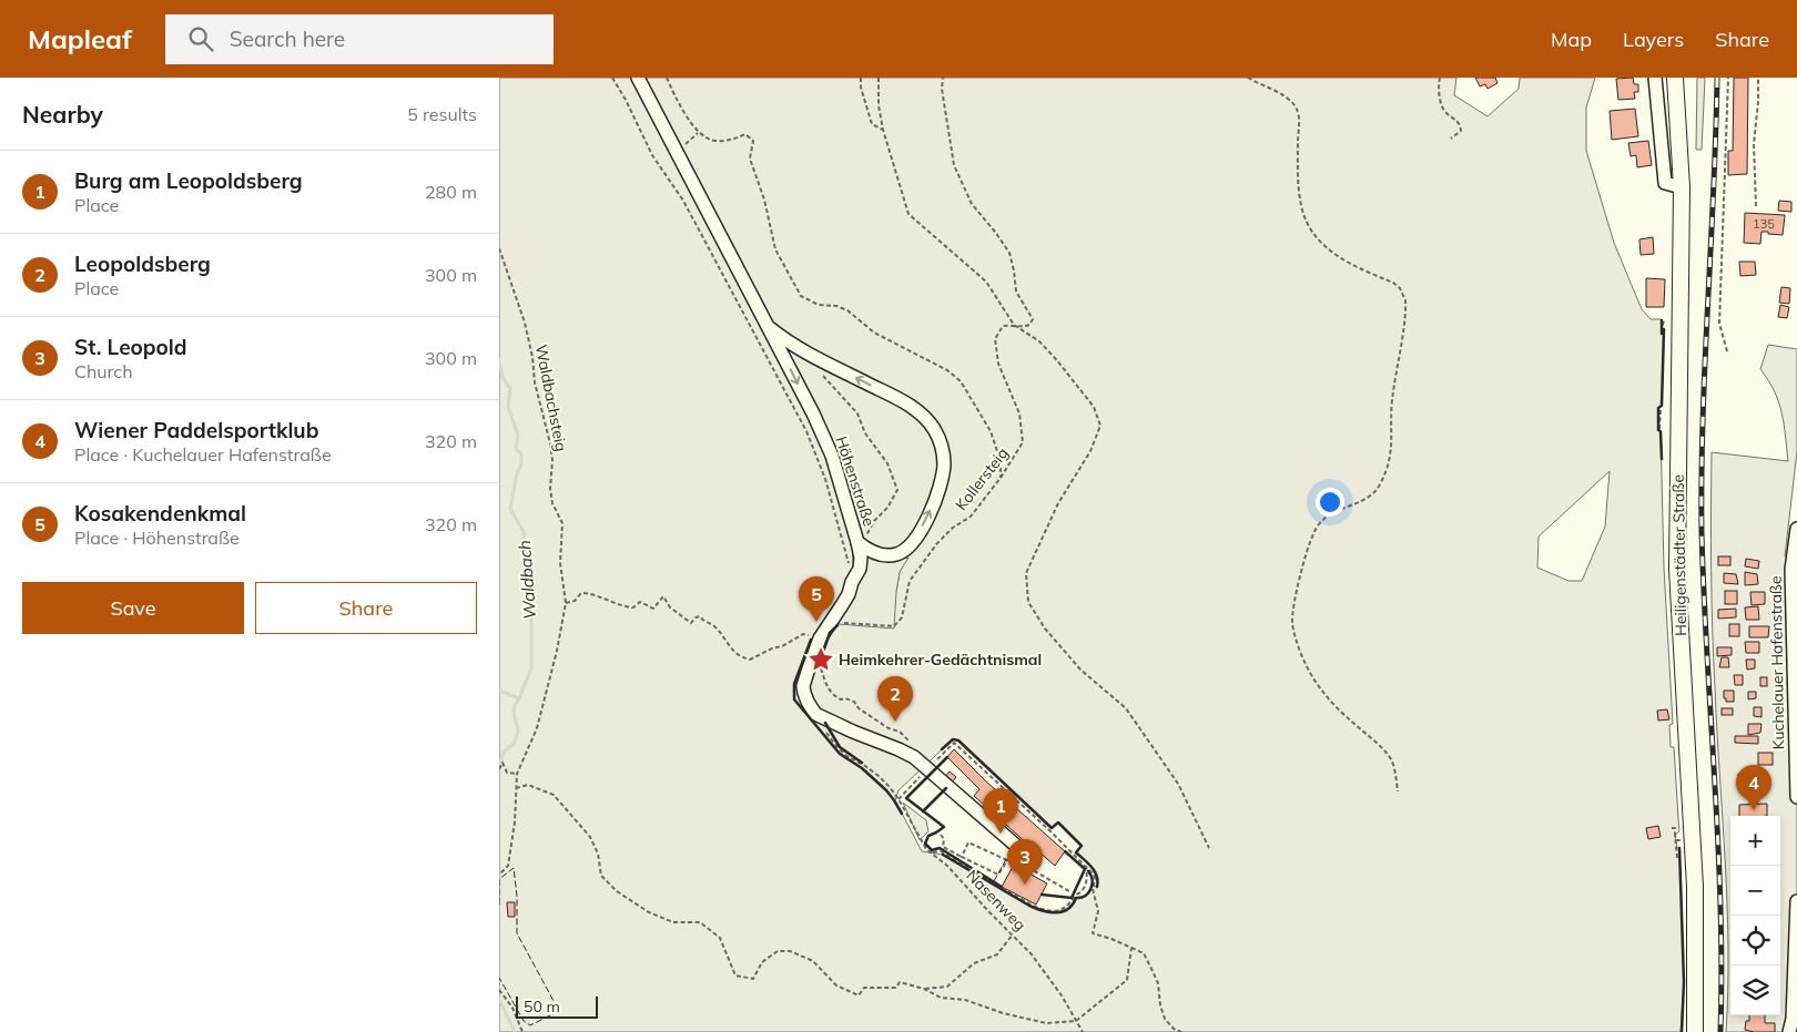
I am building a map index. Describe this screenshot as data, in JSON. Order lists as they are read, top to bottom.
{
  "streets": {
    "main road": ["Heiligenstädter Straße"],
    "street": ["Höhenstraße", "Kuchelauer Hafenstraße"],
    "path": ["Waldbachsteig", "Kollersteig", "Nasenweg"]
  },
  "water": ["Waldbach"],
  "places": {
    "place": ["Heimkehrer-Gedächtnismal"]
  },
  "house_numbers": ["135"],
  "scale_bar": "50 m",
  "page": {
    "header": "Mapleaf",
    "search": "Search here",
    "nav": ["Map", "Layers", "Share"],
    "heading": ["Nearby", "5 results"],
    "list": [
      {
        "mark": "1",
        "name": "Burg am Leopoldsberg",
        "note": "Place",
        "value": "280 m"
      },
      {
        "mark": "2",
        "name": "Leopoldsberg",
        "note": "Place",
        "value": "300 m"
      },
      {
        "mark": "3",
        "name": "St. Leopold",
        "note": "Church",
        "value": "300 m"
      },
      {
        "mark": "4",
        "name": "Wiener Paddelsportklub",
        "note": "Place · Kuchelauer Hafenstraße",
        "value": "320 m"
      },
      {
        "mark": "5",
        "name": "Kosakendenkmal",
        "note": "Place · Höhenstraße",
        "value": "320 m"
      }
    ],
    "buttons": ["Save", "Share"],
    "pins": [
      "5",
      "2",
      "4",
      "1",
      "3"
    ],
    "map_buttons": ["+", "−"],
    "scale": "50 m"
  }
}
